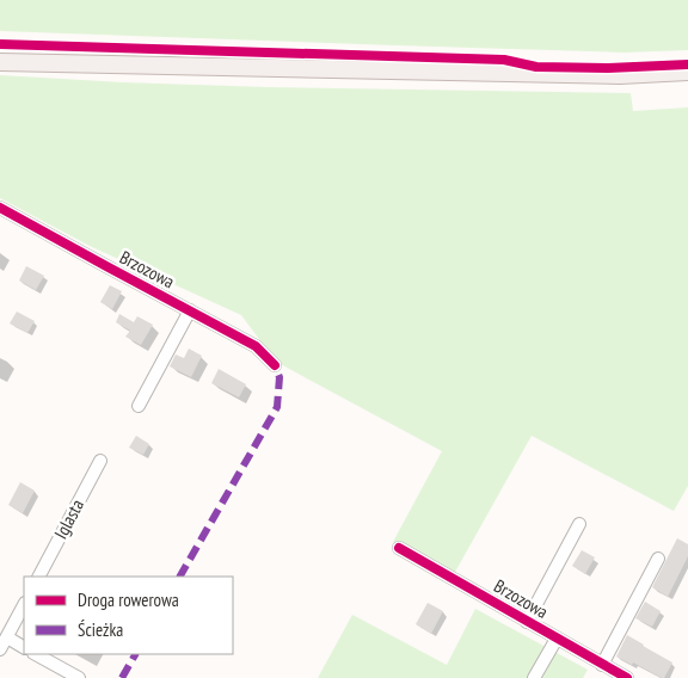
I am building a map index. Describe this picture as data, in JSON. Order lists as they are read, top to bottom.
{
  "streets": {
    "street": ["Brzozowa", "Iglasta"]
  },
  "legend": ["Droga rowerowa", "Ścieżka"]
}
